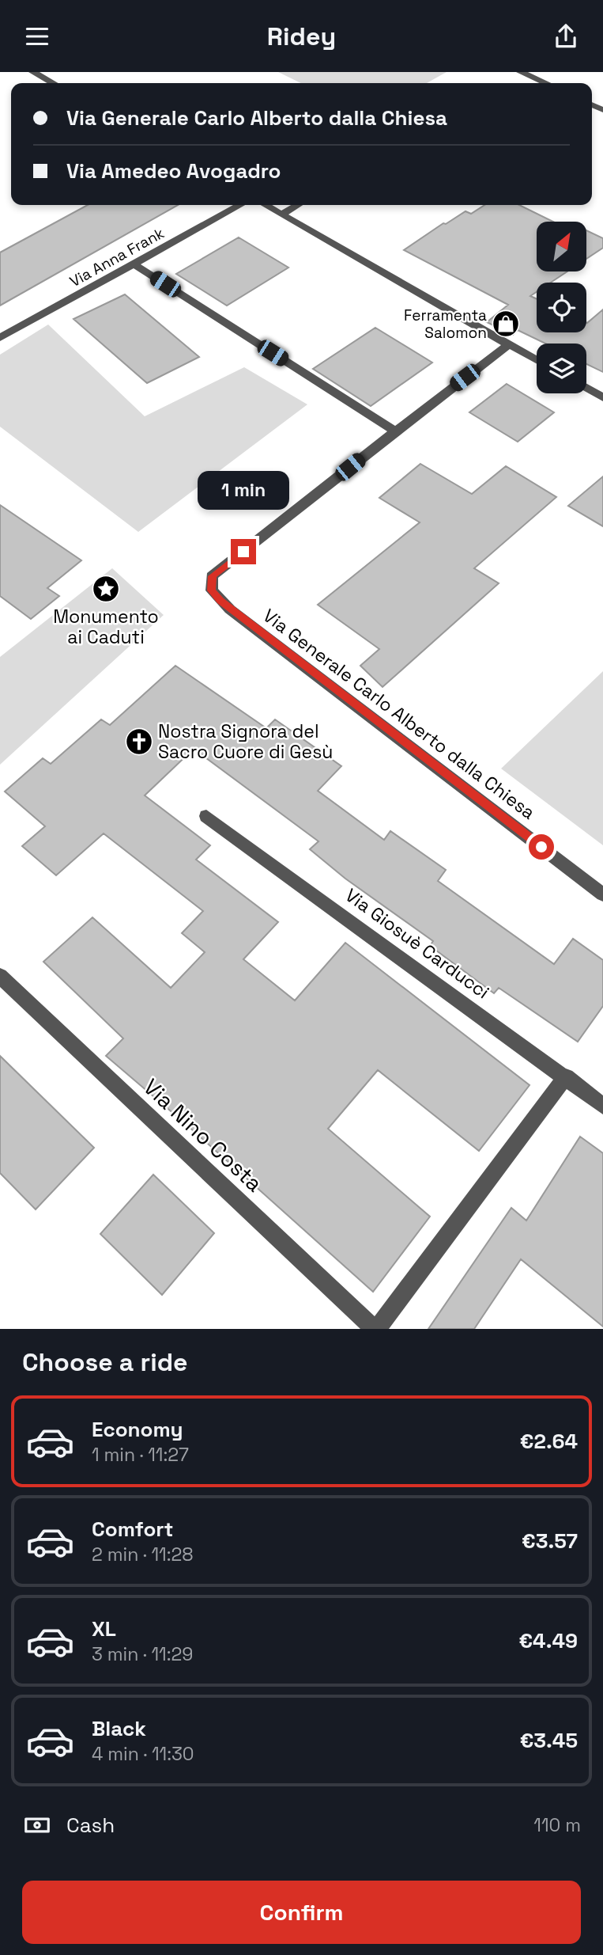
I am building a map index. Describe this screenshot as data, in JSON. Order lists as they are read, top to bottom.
{
  "streets": {
    "street": [
      "Via Anna Frank",
      "Via Generale Carlo Alberto dalla Chiesa",
      "Via Giosuè Carducci",
      "Via Nino Costa"
    ]
  },
  "crossings": [
    ["Via Giosuè Carducci", "Via Nino Costa"]
  ],
  "places": {
    "shop": ["Ferramenta Salomon"],
    "place": ["Monumento ai Caduti"],
    "church": ["Nostra Signora del Sacro Cuore di Gesù"]
  },
  "north": "top right",
  "page": {
    "header": "Ridey",
    "banner": ["Via Generale Carlo Alberto dalla Chiesa", "Via Amedeo Avogadro"],
    "bubble": "1 min",
    "heading": "Choose a ride",
    "list": [
      {
        "name": "Economy",
        "note": "1 min · 11:27",
        "value": "€2.64"
      },
      {
        "name": "Comfort",
        "note": "2 min · 11:28",
        "value": "€3.57"
      },
      {
        "name": "XL",
        "note": "3 min · 11:29",
        "value": "€4.49"
      },
      {
        "name": "Black",
        "note": "4 min · 11:30",
        "value": "€3.45"
      }
    ],
    "pay": ["Cash", "110 m"],
    "buttons": "Confirm"
  }
}
